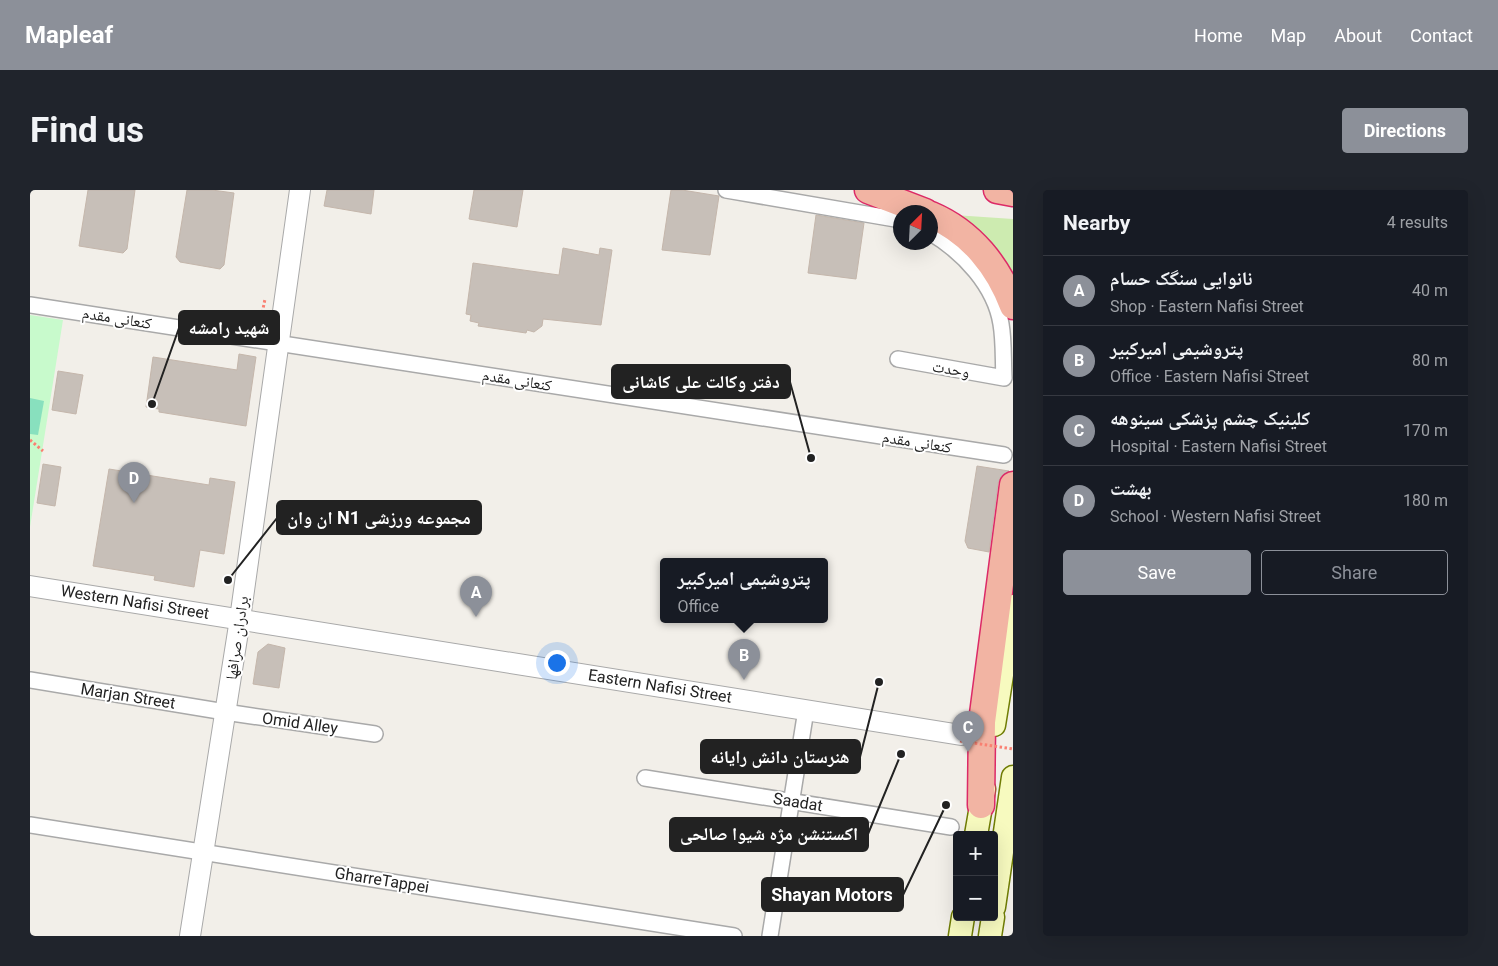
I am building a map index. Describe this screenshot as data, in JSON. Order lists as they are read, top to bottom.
{
  "streets": {
    "street": [
      "کنعانی مقدم",
      "وحدت",
      "Western Nafisi Street",
      "برادران صرافها",
      "Eastern Nafisi Street",
      "Marjan Street",
      "Omid Alley",
      "Saadat",
      "GharreTappei"
    ]
  },
  "crossings": [
    ["کنعانی مقدم", "برادران صرافها"],
    ["Western Nafisi Street", "برادران صرافها"],
    ["Western Nafisi Street", "Eastern Nafisi Street"],
    ["برادران صرافها", "Eastern Nafisi Street"],
    ["برادران صرافها", "Marjan Street"],
    ["برادران صرافها", "Omid Alley"],
    ["برادران صرافها", "GharreTappei"],
    ["Marjan Street", "Omid Alley"]
  ],
  "places": [
    "شهید رامشه",
    "دفتر وکالت علی کاشانی",
    "ان وان N1 مجموعه ورزشی",
    "هنرستان دانش رایانه",
    "اکستنشن مژه شیوا صالحی",
    "Shayan Motors"
  ],
  "north": "top right",
  "page": {
    "header": "Mapleaf",
    "nav": [
      "Home",
      "Map",
      "About",
      "Contact"
    ],
    "buttons": [
      "Directions",
      ["Save", "Share"]
    ],
    "title": "Find us",
    "heading": ["Nearby", "4 results"],
    "list": [
      {
        "mark": "A",
        "name": "نانوایی سنگک حسام",
        "note": "Shop · Eastern Nafisi Street",
        "value": "40 m"
      },
      {
        "mark": "B",
        "name": "پتروشیمی امیرکبیر",
        "note": "Office · Eastern Nafisi Street",
        "value": "80 m"
      },
      {
        "mark": "C",
        "name": "کلینیک چشم پزشکی سینوهه",
        "note": "Hospital · Eastern Nafisi Street",
        "value": "170 m"
      },
      {
        "mark": "D",
        "name": "بهشت",
        "note": "School · Western Nafisi Street",
        "value": "180 m"
      }
    ],
    "pins": [
      "D",
      "A",
      "B",
      "C"
    ],
    "popup": ["پتروشیمی امیرکبیر", "Office"],
    "map_buttons": ["+", "−"]
  }
}
